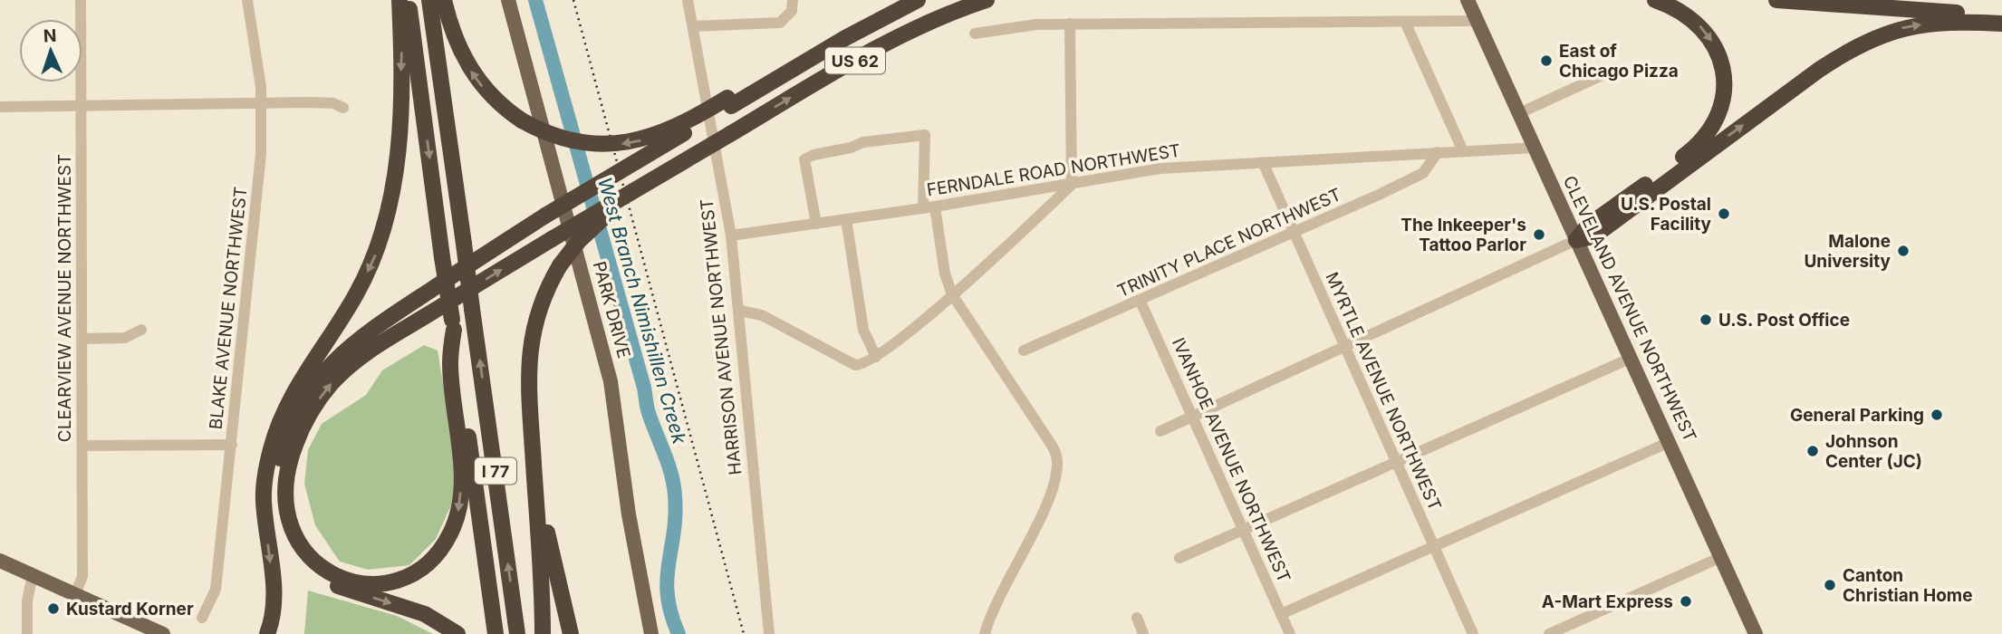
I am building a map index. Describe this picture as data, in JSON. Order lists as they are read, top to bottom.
{
  "streets": {
    "highway": ["US 62", "I 77"],
    "main road": ["CLEVELAND AVENUE NORTHWEST", "PARK DRIVE"],
    "street": [
      "FERNDALE ROAD NORTHWEST",
      "TRINITY PLACE NORTHWEST",
      "CLEARVIEW AVENUE NORTHWEST",
      "BLAKE AVENUE NORTHWEST",
      "HARRISON AVENUE NORTHWEST",
      "MYRTLE AVENUE NORTHWEST",
      "IVANHOE AVENUE NORTHWEST"
    ]
  },
  "crossings": [
    ["FERNDALE ROAD NORTHWEST", "TRINITY PLACE NORTHWEST"],
    ["FERNDALE ROAD NORTHWEST", "CLEVELAND AVENUE NORTHWEST"],
    ["FERNDALE ROAD NORTHWEST", "HARRISON AVENUE NORTHWEST"],
    ["FERNDALE ROAD NORTHWEST", "MYRTLE AVENUE NORTHWEST"],
    ["TRINITY PLACE NORTHWEST", "MYRTLE AVENUE NORTHWEST"],
    ["TRINITY PLACE NORTHWEST", "IVANHOE AVENUE NORTHWEST"]
  ],
  "water": ["West Branch Nimishillen Creek"],
  "places": [
    "East of Chicago Pizza",
    "U.S. Postal Facility",
    "The Inkeeper's Tattoo Parlor",
    "Malone University",
    "U.S. Post Office",
    "General Parking",
    "Johnson Center (JC)",
    "Canton Christian Home",
    "A-Mart Express",
    "Kustard Korner"
  ],
  "north": "top"
}
